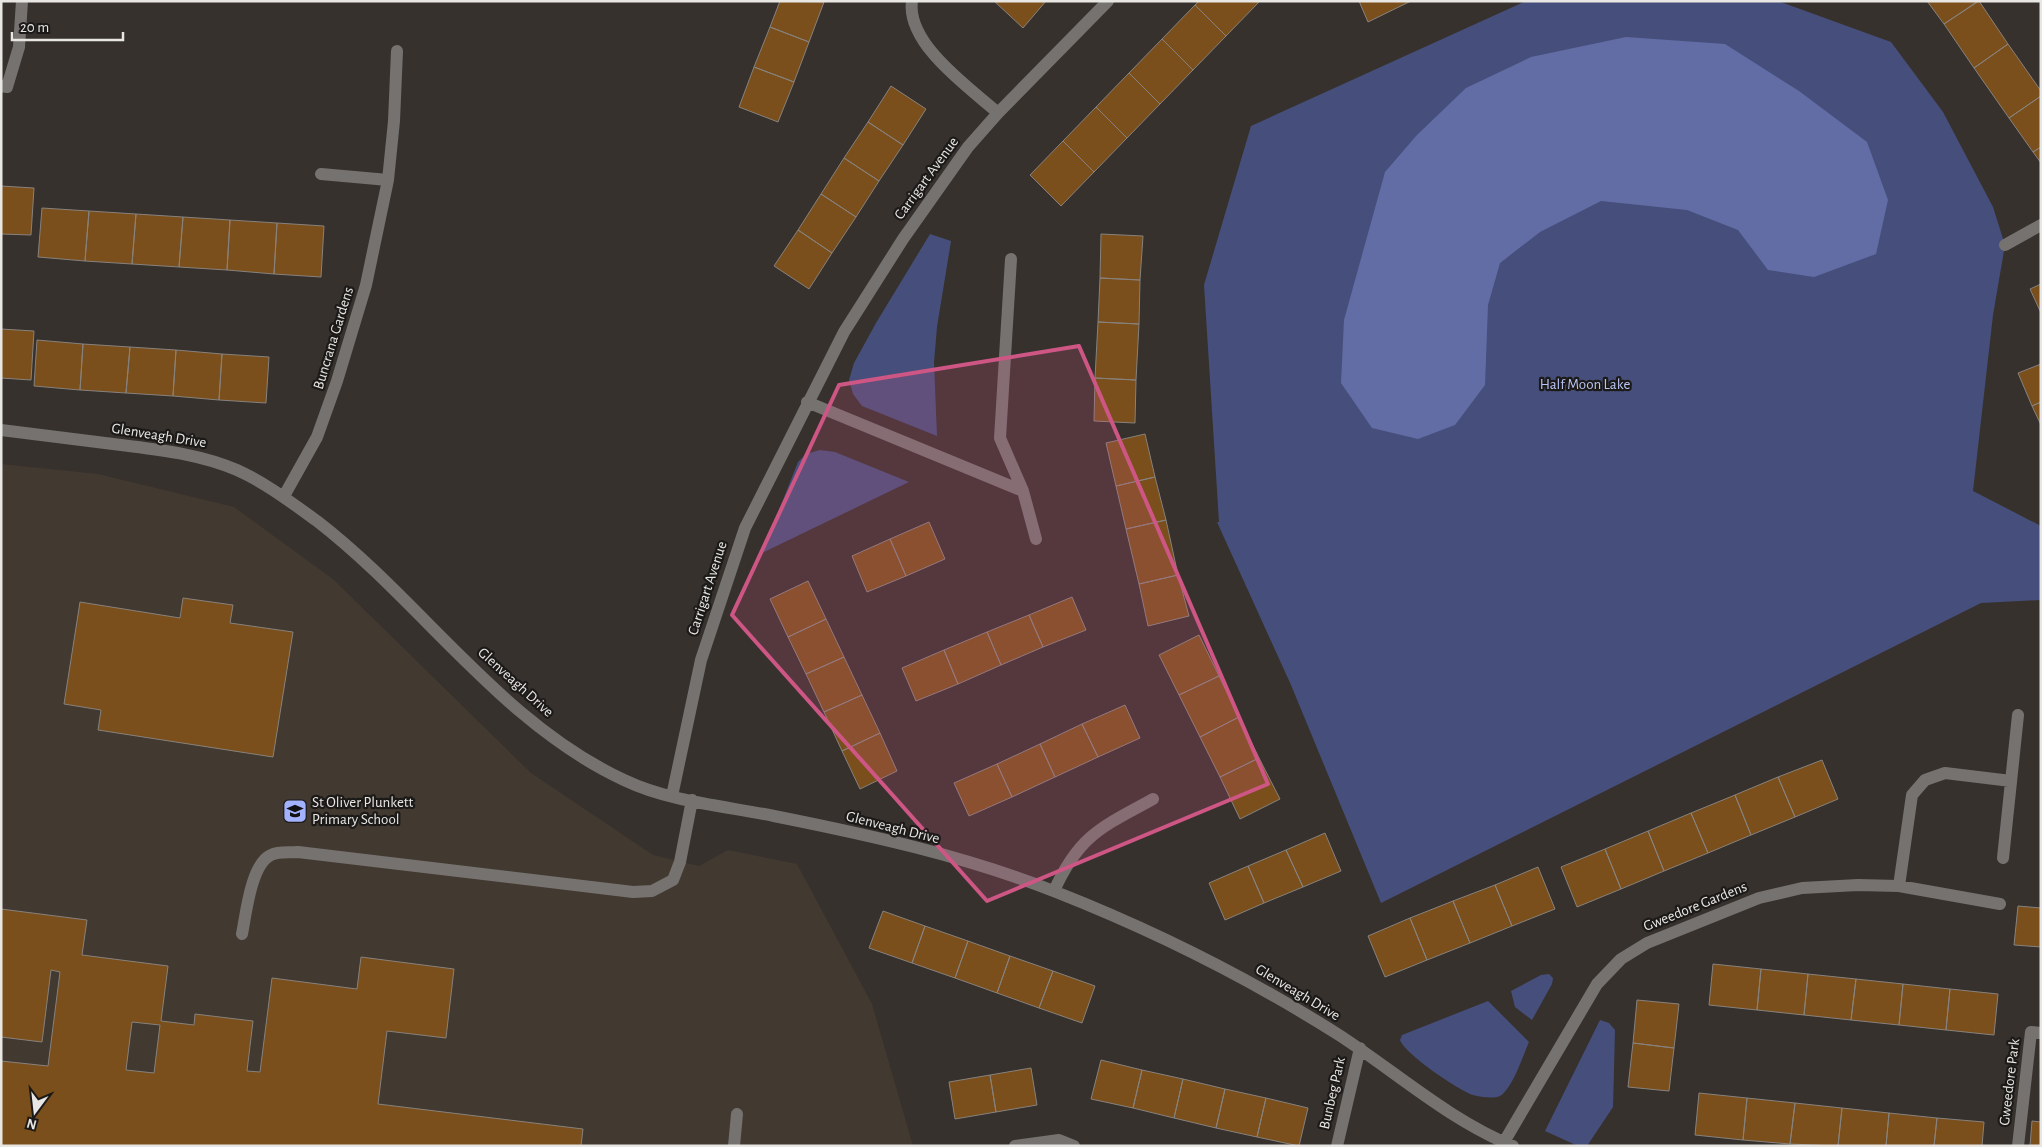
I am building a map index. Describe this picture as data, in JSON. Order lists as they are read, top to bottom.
{
  "streets": {
    "street": [
      "Carrigart Avenue",
      "Buncrana Gardens",
      "Glenveagh Drive",
      "Gweedore Gardens",
      "Gweedore Park",
      "Bunbeg Park"
    ]
  },
  "crossings": [
    ["Carrigart Avenue", "Glenveagh Drive"],
    ["Buncrana Gardens", "Glenveagh Drive"],
    ["Glenveagh Drive", "Gweedore Gardens"],
    ["Glenveagh Drive", "Bunbeg Park"]
  ],
  "parks": ["Half Moon Lake"],
  "places": {
    "school or university": ["St Oliver Plunkett Primary School"]
  },
  "scale_bar": "20 m",
  "north": "bottom"
}
